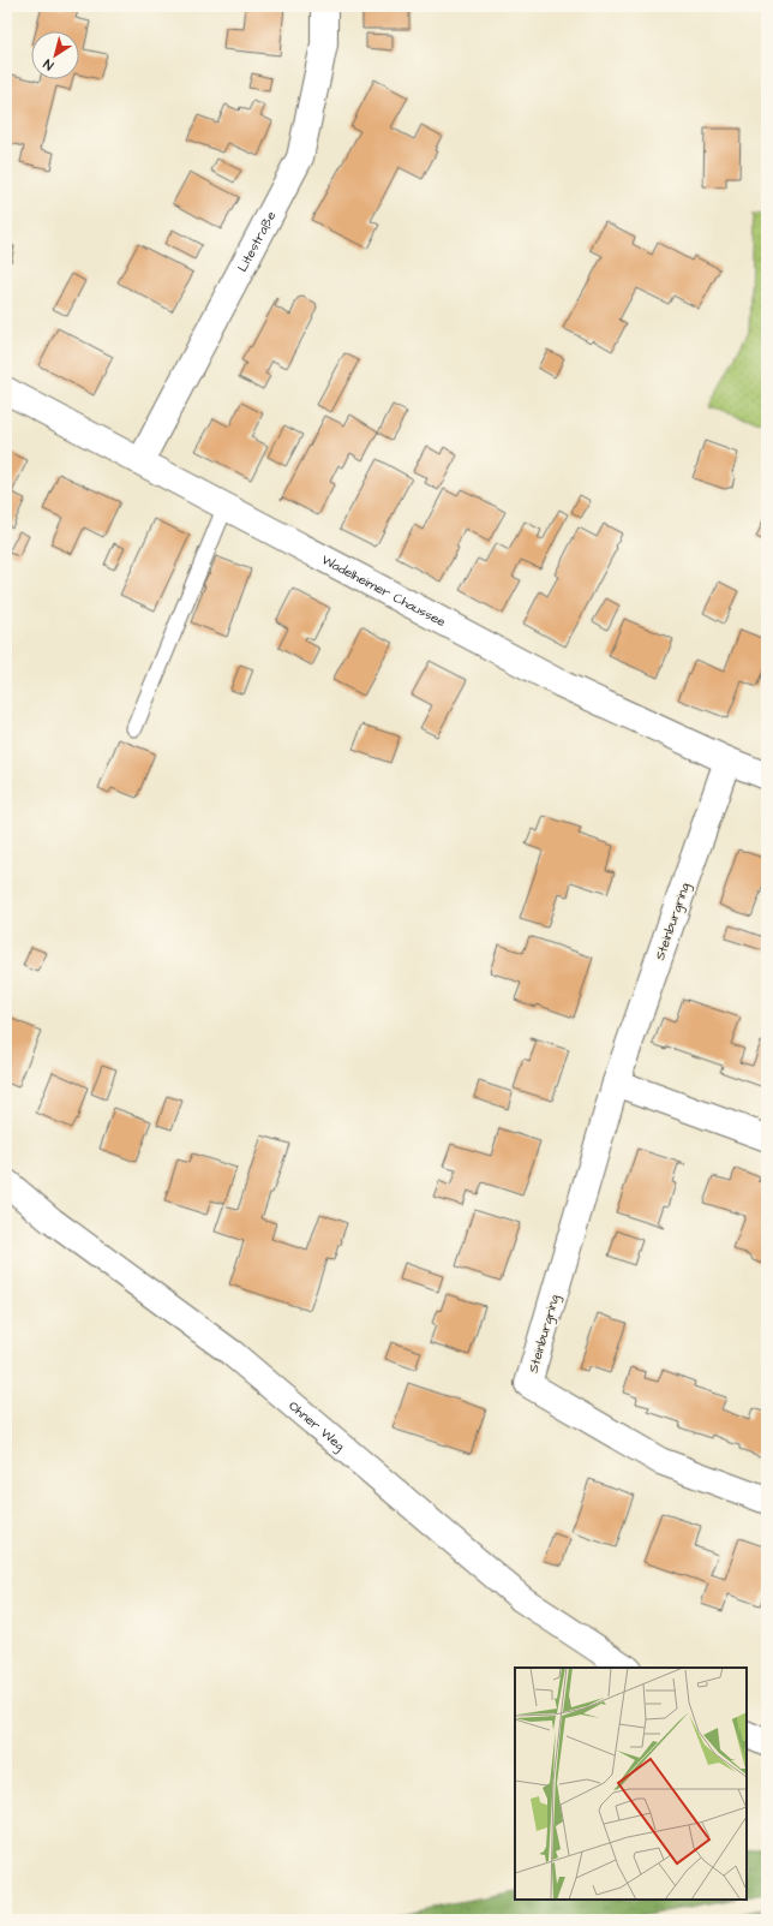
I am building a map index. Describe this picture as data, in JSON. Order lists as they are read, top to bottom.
{
  "streets": {
    "street": [
      "Litestraße",
      "Wadelheimer Chaussee",
      "Steinburgring",
      "Ohner Weg"
    ]
  },
  "crossings": [
    ["Litestraße", "Wadelheimer Chaussee"],
    ["Wadelheimer Chaussee", "Steinburgring"]
  ],
  "north": "bottom left"
}
